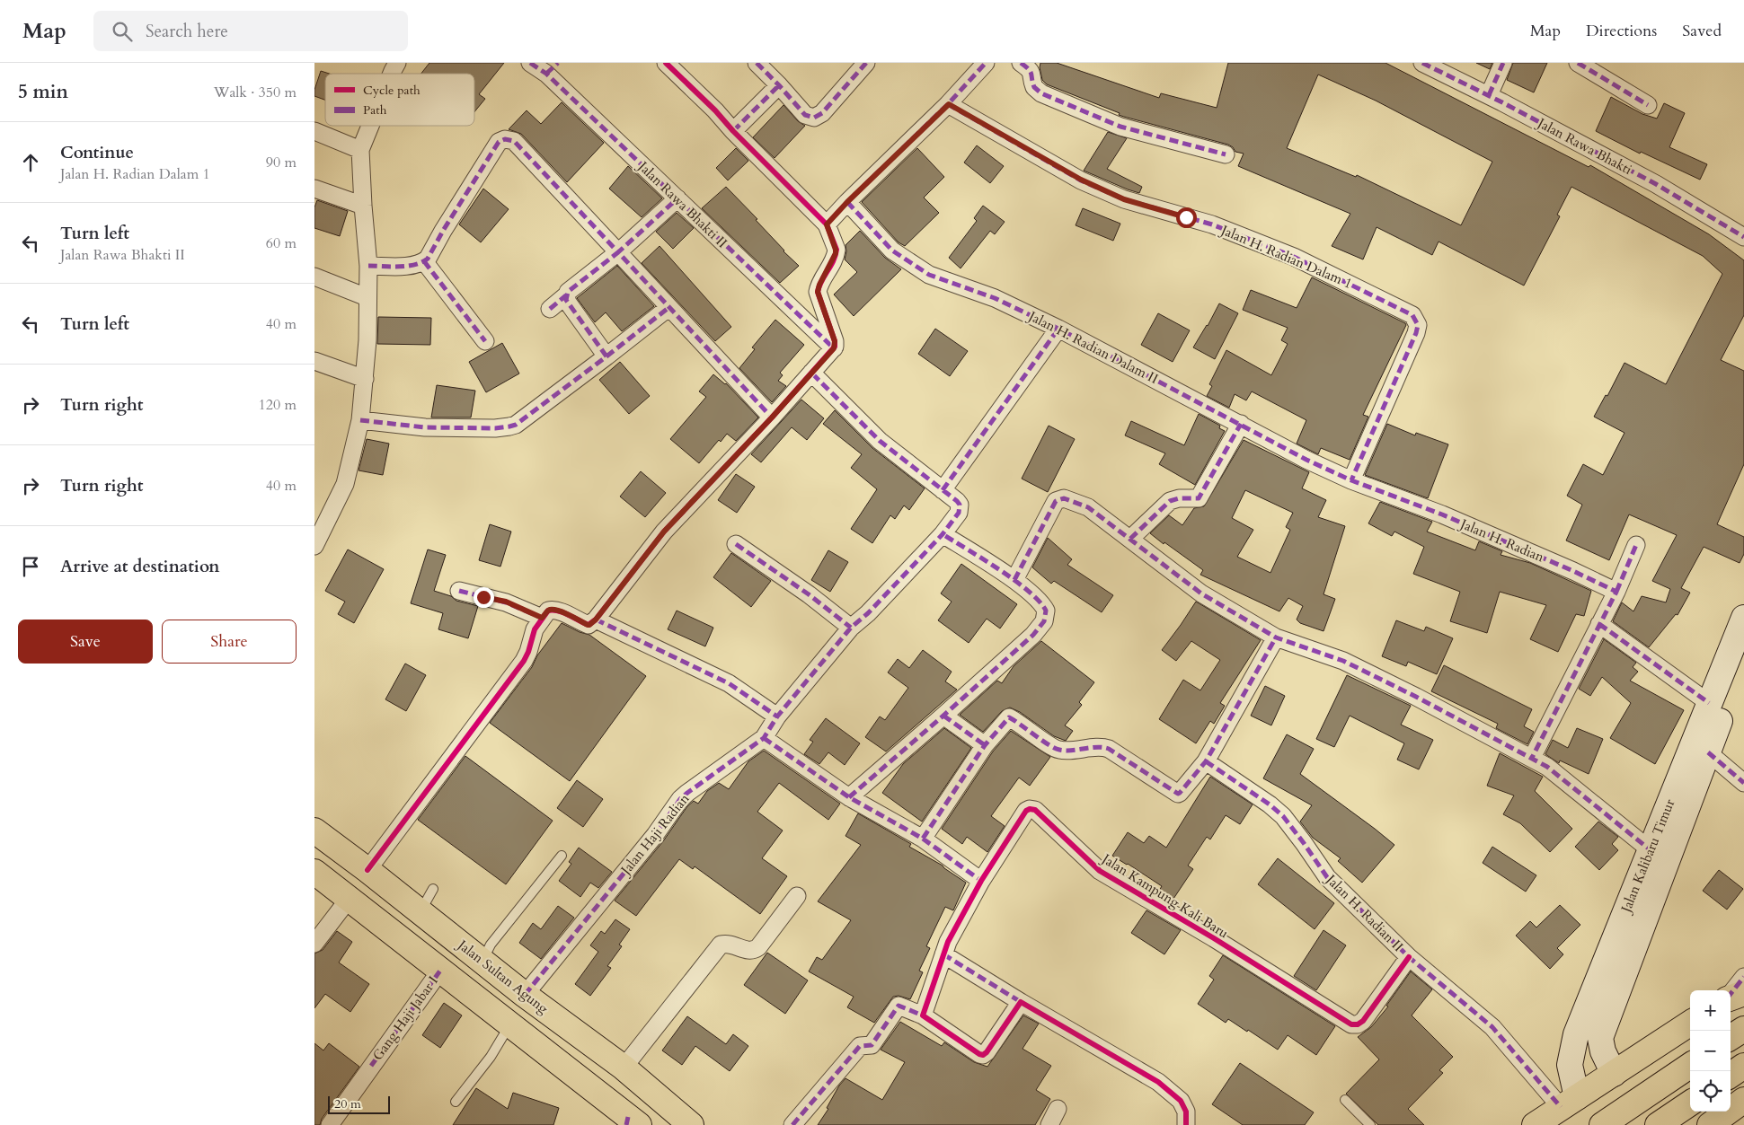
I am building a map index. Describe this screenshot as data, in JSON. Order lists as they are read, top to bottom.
{
  "streets": {
    "highway": ["Jalan Sultan Agung"],
    "street": [
      "Jalan Rawa Bhakti",
      "Jalan Rawa Bhakti II",
      "Jalan H. Radian Dalam 1",
      "Jalan H. Radian Dalam II",
      "Jalan H. Radian",
      "Jalan Haji Radian",
      "Jalan Kalibaru Timur",
      "Jalan Kampung Kali Baru",
      "Jalan H. Radian II",
      "Gang Haji Jabar I"
    ]
  },
  "crossings": [
    ["Jalan H. Radian Dalam 1", "Jalan H. Radian Dalam II"],
    ["Jalan H. Radian Dalam 1", "Jalan H. Radian"],
    ["Jalan H. Radian Dalam II", "Jalan H. Radian"],
    ["Jalan Haji Radian", "Jalan Sultan Agung"],
    ["Jalan Kalibaru Timur", "Jalan H. Radian II"],
    ["Jalan Kampung Kali Baru", "Jalan H. Radian II"]
  ],
  "legend": ["Cycle path", "Path"],
  "scale_bar": "20 m",
  "page": {
    "header": "Map",
    "search": "Search here",
    "nav": ["Map", "Directions", "Saved"],
    "heading": ["5 min", "Walk · 350 m"],
    "list": [
      ["Continue", "Jalan H. Radian Dalam 1", "90 m"],
      ["Turn left", "Jalan Rawa Bhakti II", "60 m"],
      ["Turn left", "40 m"],
      ["Turn right", "120 m"],
      ["Turn right", "40 m"],
      "Arrive at destination"
    ],
    "buttons": ["Save", "Share"],
    "map_buttons": ["+", "−"],
    "scale": "20 m"
  }
}
